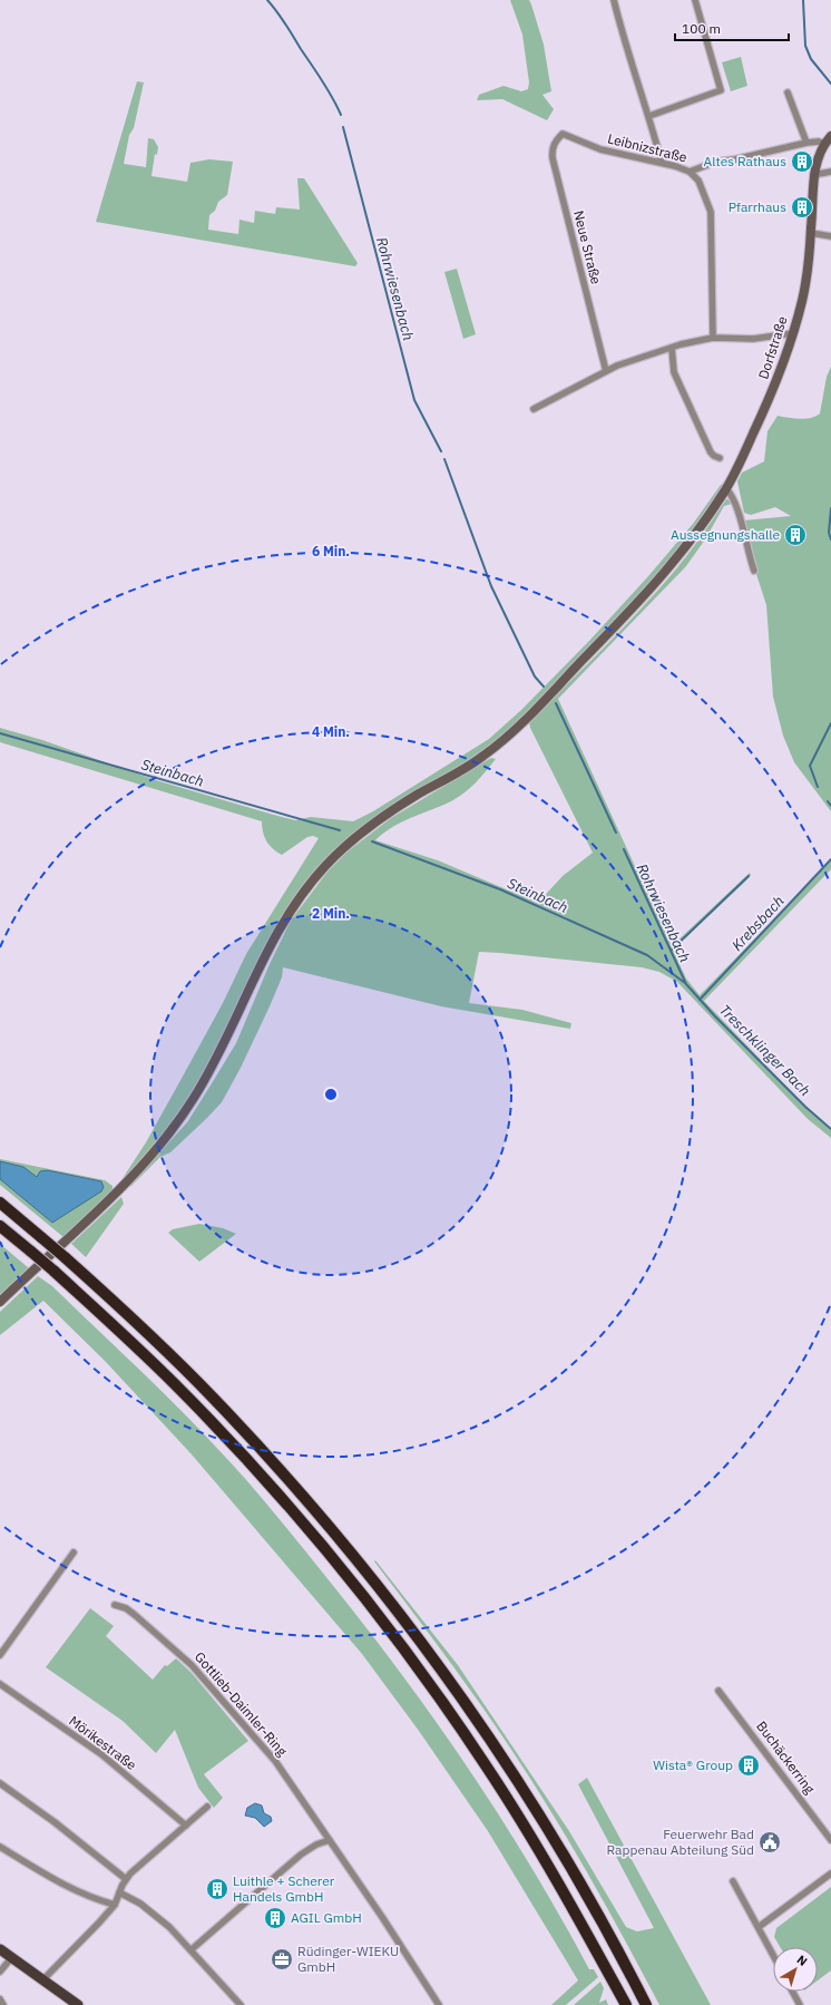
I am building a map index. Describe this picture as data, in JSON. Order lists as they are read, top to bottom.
{
  "streets": {
    "street": [
      "Leibnizstraße",
      "Neue Straße",
      "Dorfstraße",
      "Gottlieb-Daimler-Ring",
      "Mörikestraße",
      "Buchäckerring"
    ]
  },
  "crossings": [
    ["Leibnizstraße", "Neue Straße"]
  ],
  "water": [
    "Rohrwiesenbach",
    "Steinbach",
    "Krebsbach",
    "Treschklinger Bach"
  ],
  "places": {
    "building": [
      "Altes Rathaus",
      "Pfarrhaus",
      "Aussegnungshalle",
      "Wista® Group",
      "Luithle + Scherer Handels GmbH",
      "AGIL GmbH"
    ],
    "public building": ["Feuerwehr Bad Rappenau Abteilung Süd"],
    "office": ["Rüdinger-WIEKU GmbH"]
  },
  "scale_bar": "100 m",
  "north": "top right",
  "rings": ["6 Min.", "4 Min.", "2 Min."]
}
